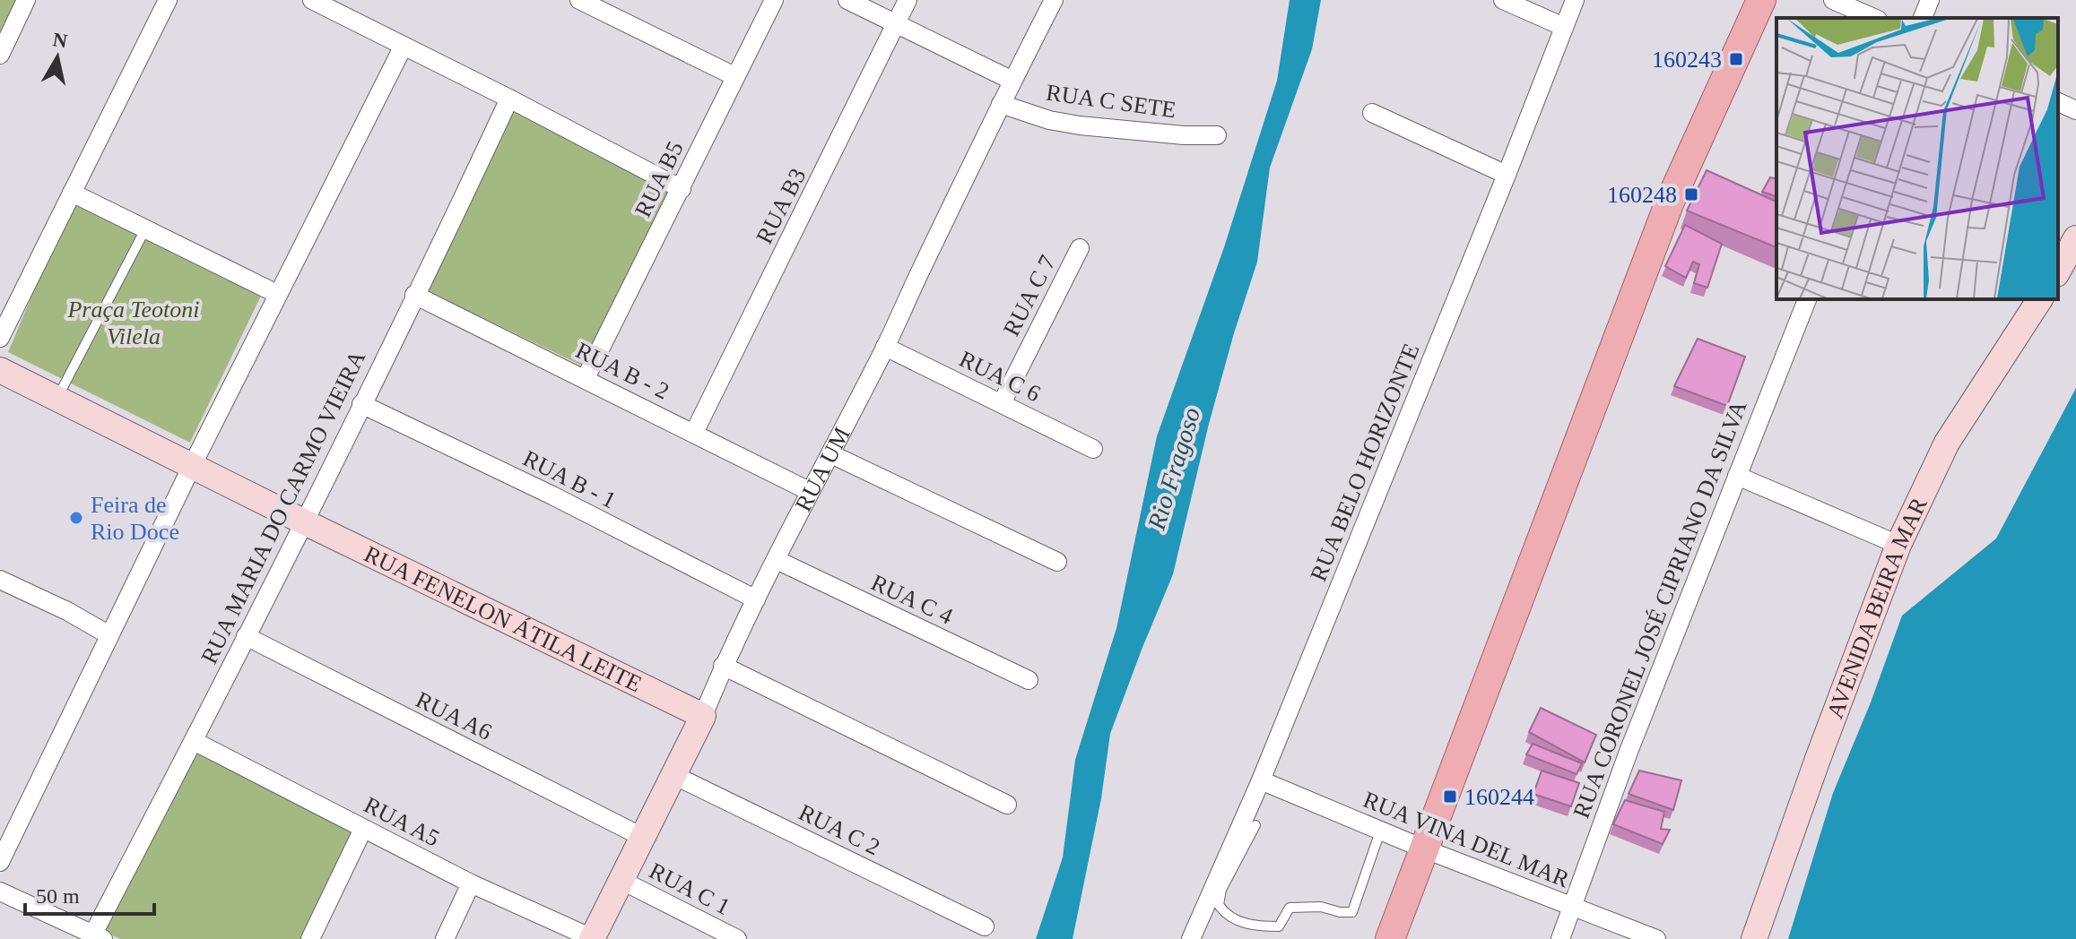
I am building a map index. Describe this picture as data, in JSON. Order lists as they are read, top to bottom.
{
  "streets": {
    "street": [
      "RUA C SETE",
      "RUA B5",
      "RUA B3",
      "RUA C 7",
      "RUA B - 2",
      "RUA C 6",
      "RUA BELO HORIZONTE",
      "RUA UM",
      "RUA B - 1",
      "RUA MARIA DO CARMO VIEIRA",
      "RUA C 4",
      "AVENIDA BEIRA MAR",
      "RUA CORONEL JOSÉ CIPRIANO DA SILVA",
      "RUA FENELON ÁTILA LEITE",
      "RUA A6",
      "RUA A5",
      "RUA C 2",
      "RUA VINA DEL MAR",
      "RUA C 1"
    ]
  },
  "crossings": [
    ["RUA C SETE", "RUA UM"],
    ["RUA B5", "RUA B - 2"],
    ["RUA B3", "RUA B - 2"],
    ["RUA C 7", "RUA C 6"],
    ["RUA B - 2", "RUA UM"],
    ["RUA B - 2", "RUA MARIA DO CARMO VIEIRA"],
    ["RUA C 6", "RUA UM"],
    ["RUA BELO HORIZONTE", "RUA VINA DEL MAR"],
    ["RUA UM", "RUA B - 1"],
    ["RUA UM", "RUA C 4"],
    ["RUA UM", "RUA FENELON ÁTILA LEITE"],
    ["RUA UM", "RUA A6"],
    ["RUA UM", "RUA A5"],
    ["RUA UM", "RUA C 2"],
    ["RUA UM", "RUA C 1"],
    ["RUA B - 1", "RUA MARIA DO CARMO VIEIRA"],
    ["RUA MARIA DO CARMO VIEIRA", "RUA FENELON ÁTILA LEITE"],
    ["RUA MARIA DO CARMO VIEIRA", "RUA A6"],
    ["RUA MARIA DO CARMO VIEIRA", "RUA A5"],
    ["RUA CORONEL JOSÉ CIPRIANO DA SILVA", "RUA VINA DEL MAR"]
  ],
  "water": ["Rio Fragoso"],
  "parks": ["Praça Teotoni Vilela"],
  "places": {
    "transit": ["160243", "160248", "160244"],
    "other": ["Feira de Rio Doce"]
  },
  "scale_bar": "50 m",
  "north": "top"
}
